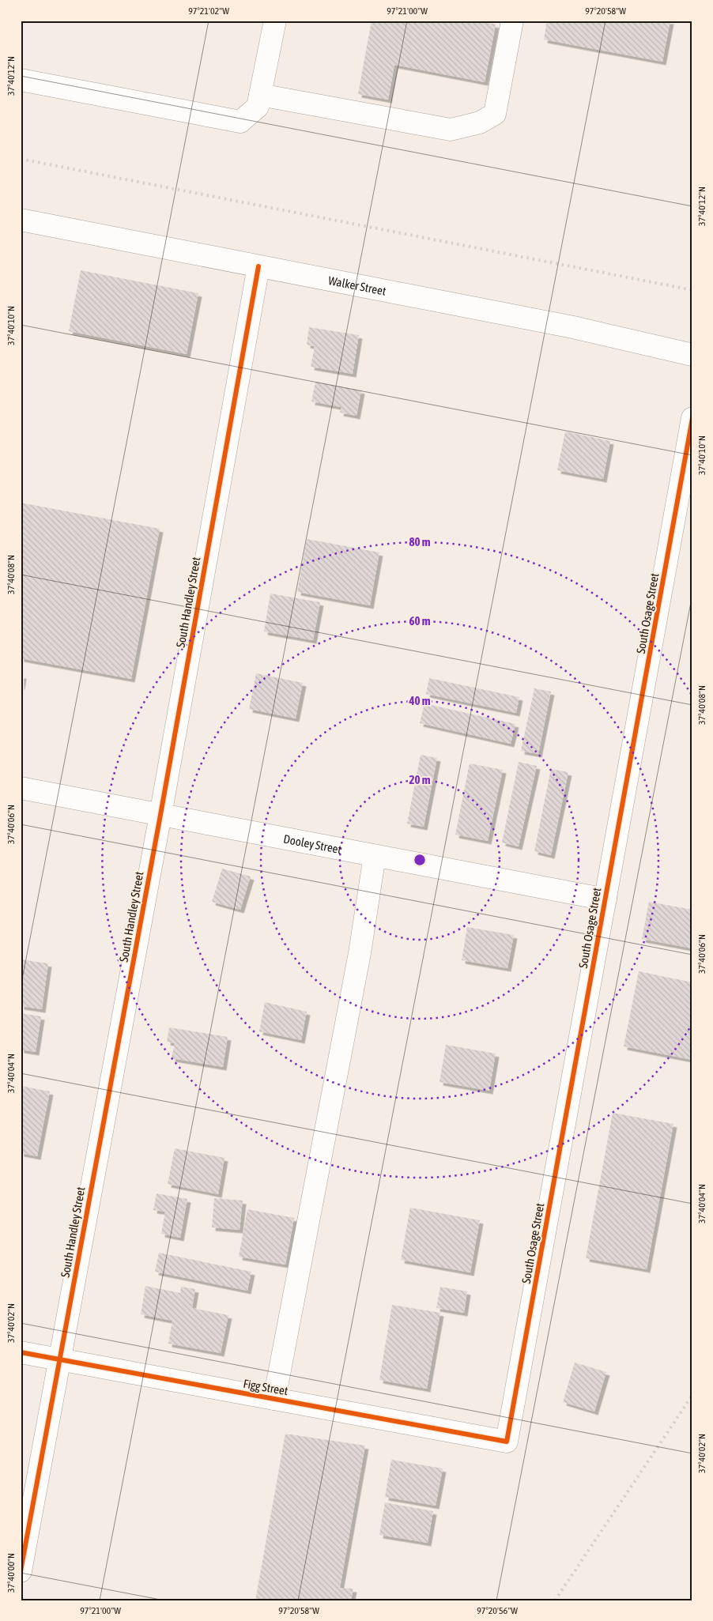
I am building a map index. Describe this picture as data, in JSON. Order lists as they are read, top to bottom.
{
  "streets": {
    "street": [
      "Walker Street",
      "South Handley Street",
      "South Osage Street",
      "Dooley Street",
      "Figg Street"
    ]
  },
  "crossings": [
    ["Walker Street", "South Handley Street"],
    ["South Handley Street", "Dooley Street"],
    ["South Handley Street", "Figg Street"],
    ["South Osage Street", "Dooley Street"],
    ["South Osage Street", "Figg Street"]
  ],
  "coordinates": [
    "97°21'02\"W",
    "97°21'00\"W",
    "97°20'58\"W",
    "37°40'12\"N",
    "37°40'10\"N",
    "37°40'08\"N",
    "37°40'06\"N",
    "37°40'04\"N",
    "37°40'02\"N",
    "37°40'00\"N",
    "97°20'56\"W"
  ],
  "rings": [
    "80 m",
    "60 m",
    "40 m",
    "20 m"
  ]
}
